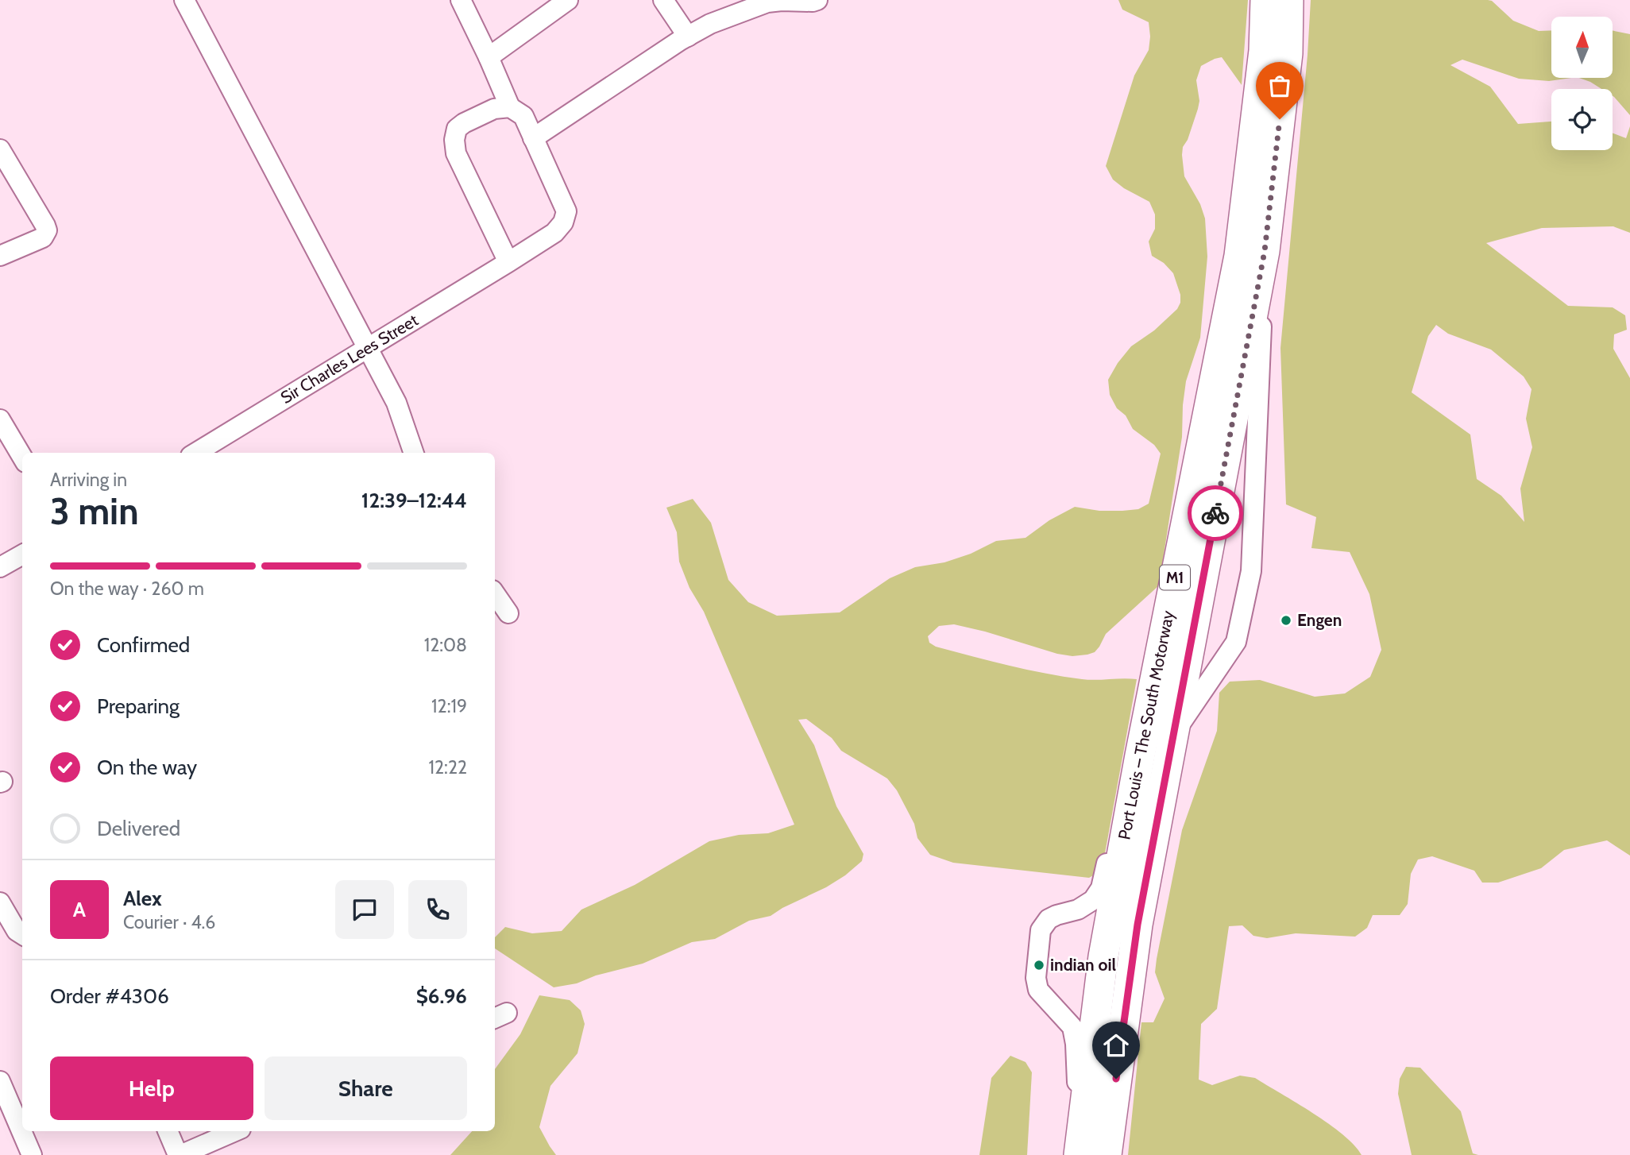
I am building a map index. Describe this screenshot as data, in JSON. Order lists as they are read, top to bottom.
{
  "streets": {
    "highway": ["M1", "Port Louis – The South Motorway"],
    "street": ["Sir Charles Lees Street"]
  },
  "places": ["Engen", "indian oil"],
  "north": "top",
  "page": {
    "heading": ["3 min", "Arriving in", "12:39–12:44"],
    "panel": [
      "Alex",
      "Courier · 4.6",
      "Order #4306",
      "$6.96"
    ],
    "bar": "On the way · 260 m",
    "list": [
      ["Confirmed", "12:08"],
      ["Preparing", "12:19"],
      ["On the way", "12:22"],
      "Delivered"
    ],
    "round": "A",
    "buttons": ["Help", "Share"]
  }
}
